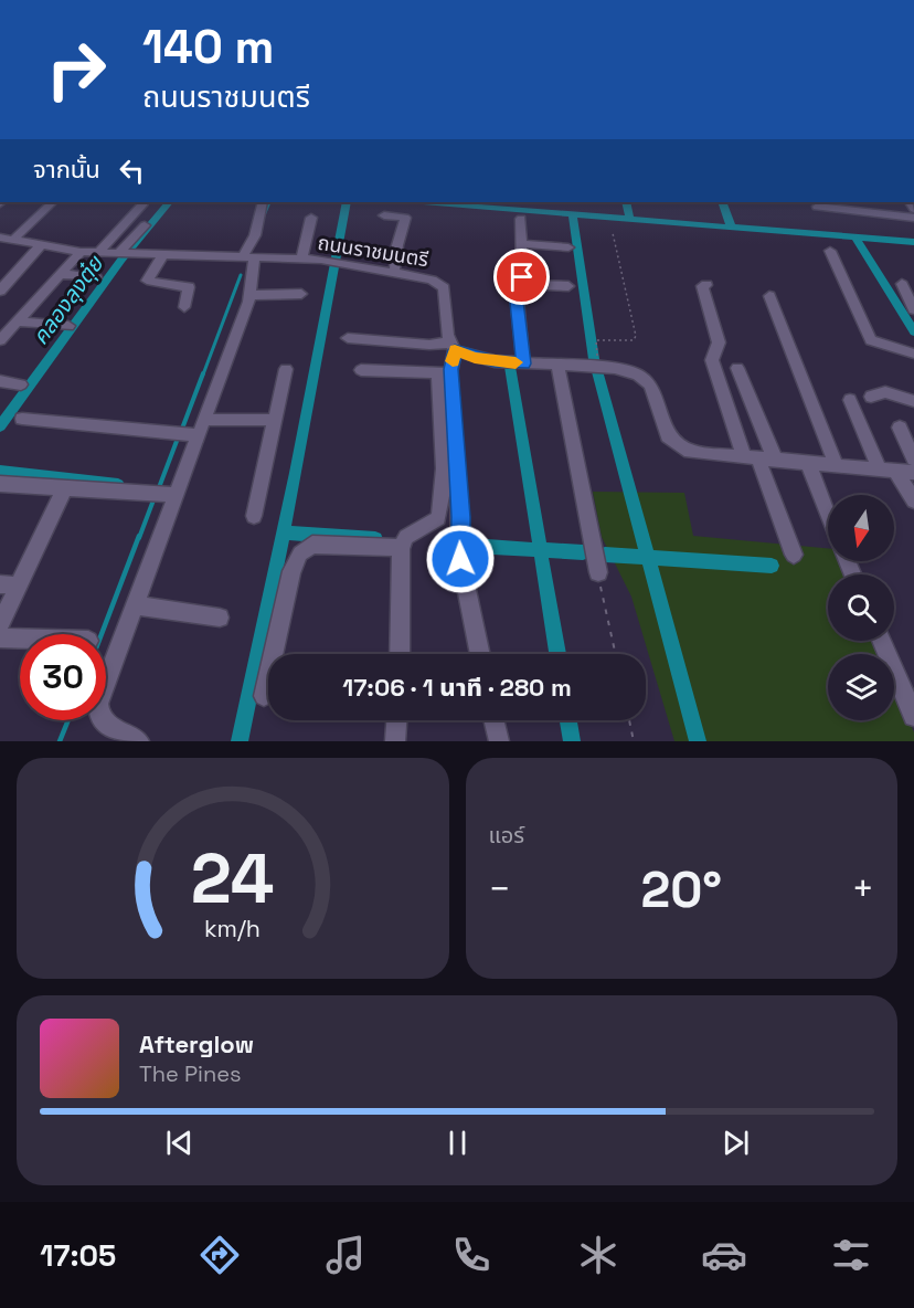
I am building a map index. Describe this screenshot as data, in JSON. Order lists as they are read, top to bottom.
{
  "streets": {
    "street": ["ถนนราชมนตรี"]
  },
  "water": ["คลองลุงตุ๋ย"],
  "north": "bottom",
  "page": {
    "turn": ["140 m", "ถนนราชมนตรี"],
    "then": "จากนั้น",
    "limit": "30",
    "trip": "17:06 · 1 นาที · 280 m",
    "tile": "แอร์",
    "heat": ["−", "20°", "+"],
    "song": ["Afterglow", "The Pines"],
    "tabs": "17:05",
    "gauge": ["24", "km/h"]
  }
}
